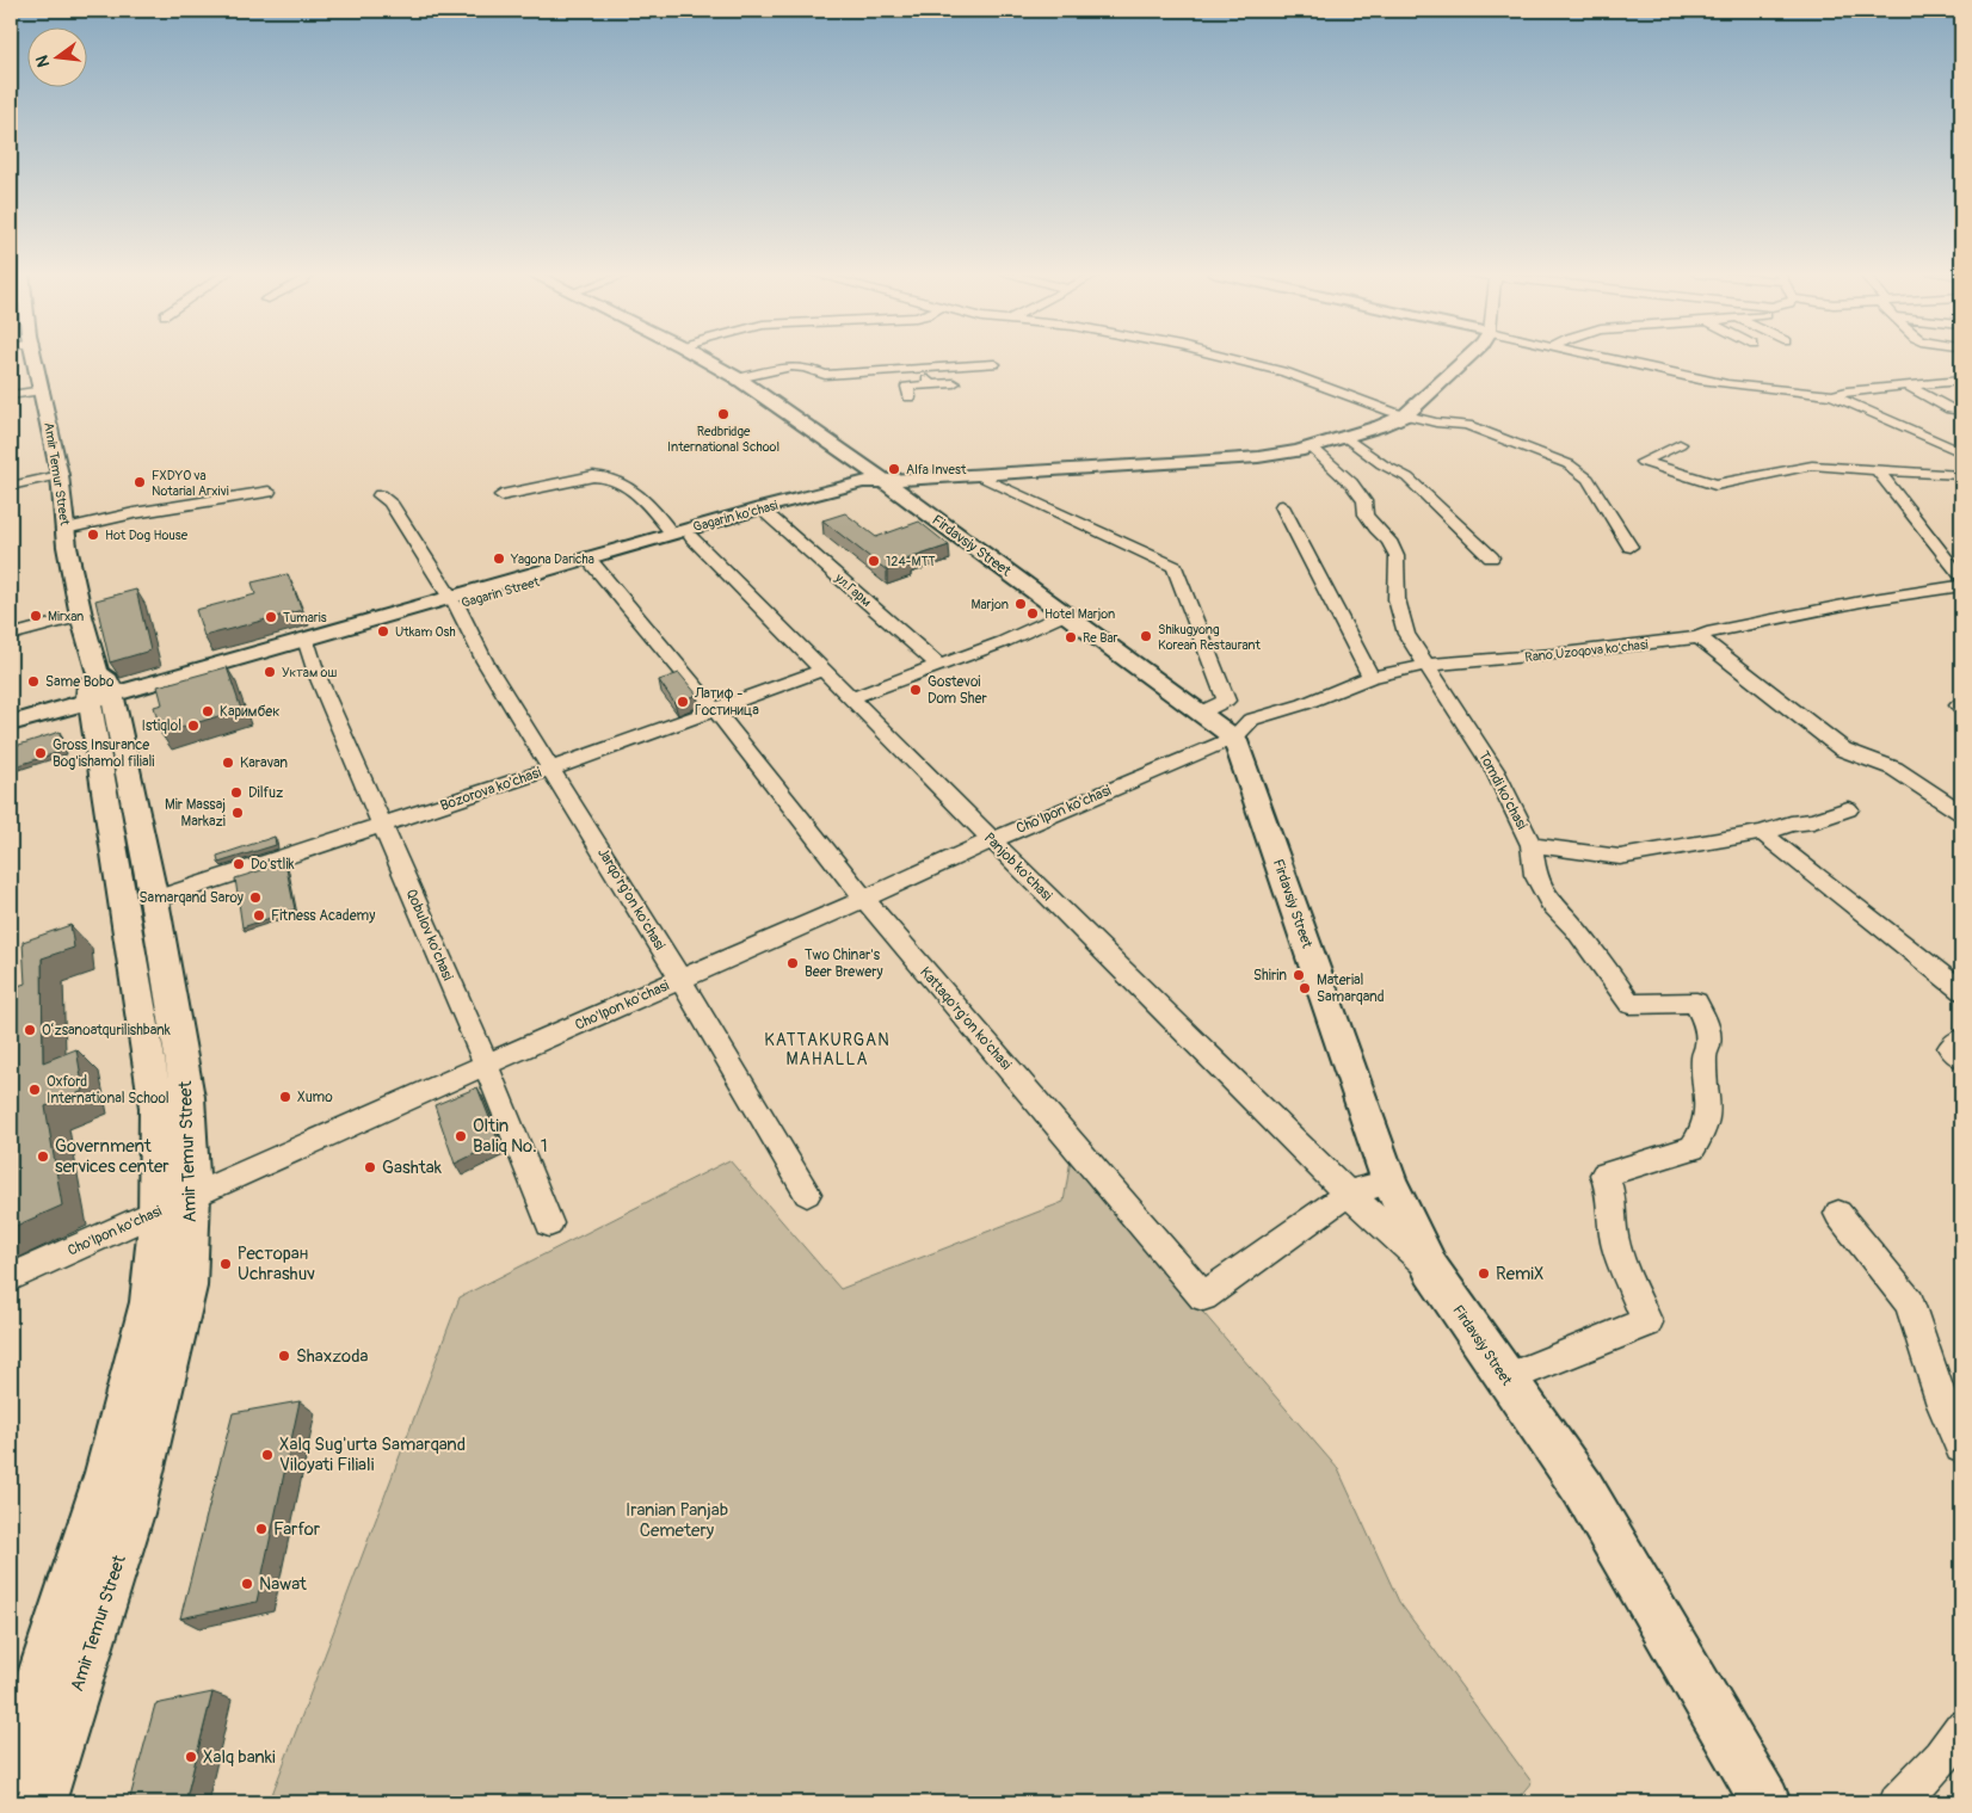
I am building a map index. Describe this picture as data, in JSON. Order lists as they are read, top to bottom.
{
  "streets": {
    "main road": [
      "Amir Temur Street",
      "Gagarin ko'chasi",
      "Firdavsiy Street",
      "Gagarin Street"
    ],
    "street": [
      "ул.Гарм",
      "Rano Uzoqova ko'chasi",
      "Bozorova ko'chasi",
      "Tomdi ko'chasi",
      "Cho'lpon ko'chasi",
      "Panjob ko'chasi",
      "Jarqo'rg'on ko'chasi",
      "Qobulov ko'chasi",
      "Kattaqo'rg'on ko'chasi"
    ]
  },
  "crossings": [
    ["Amir Temur Street", "Gagarin Street"],
    ["Amir Temur Street", "Bozorova ko'chasi"],
    ["Amir Temur Street", "Cho'lpon ko'chasi"],
    ["Gagarin ko'chasi", "Firdavsiy Street"],
    ["Gagarin ko'chasi", "Gagarin Street"],
    ["Gagarin ko'chasi", "Panjob ko'chasi"],
    ["Gagarin ko'chasi", "Jarqo'rg'on ko'chasi"],
    ["Firdavsiy Street", "Gagarin Street"],
    ["Firdavsiy Street", "Rano Uzoqova ko'chasi"],
    ["Firdavsiy Street", "Cho'lpon ko'chasi"],
    ["Firdavsiy Street", "Panjob ko'chasi"],
    ["Firdavsiy Street", "Kattaqo'rg'on ko'chasi"],
    ["ул.Гарм", "Gagarin Street"],
    ["Gagarin Street", "Panjob ko'chasi"],
    ["Gagarin Street", "Jarqo'rg'on ko'chasi"],
    ["Gagarin Street", "Qobulov ko'chasi"],
    ["Gagarin Street", "Kattaqo'rg'on ko'chasi"],
    ["Rano Uzoqova ko'chasi", "Tomdi ko'chasi"],
    ["Rano Uzoqova ko'chasi", "Cho'lpon ko'chasi"],
    ["Bozorova ko'chasi", "Panjob ko'chasi"],
    ["Bozorova ko'chasi", "Jarqo'rg'on ko'chasi"],
    ["Bozorova ko'chasi", "Qobulov ko'chasi"],
    ["Bozorova ko'chasi", "Kattaqo'rg'on ko'chasi"],
    ["Cho'lpon ko'chasi", "Panjob ko'chasi"],
    ["Cho'lpon ko'chasi", "Jarqo'rg'on ko'chasi"],
    ["Cho'lpon ko'chasi", "Qobulov ko'chasi"],
    ["Cho'lpon ko'chasi", "Kattaqo'rg'on ko'chasi"],
    ["Panjob ko'chasi", "Kattaqo'rg'on ko'chasi"]
  ],
  "districts": ["KATTAKURGAN MAHALLA"],
  "parks": ["Iranian Panjab Cemetery"],
  "places": [
    "Redbridge International School",
    "Alfa Invest",
    "FXDYO va Notarial Arxivi",
    "Hot Dog House",
    "Yagona Daricha",
    "124-MTT",
    "Marjon",
    "Hotel Marjon",
    "Mirxan",
    "Tumaris",
    "Utkam Osh",
    "Shikugyong Korean Restaurant",
    "Re Bar",
    "Уктам ош",
    "Same Bobo",
    "Gostevoi Dom Sher",
    "Латиф - Гостиница",
    "Каримбек",
    "Istiqlol",
    "Gross Insurance Bog'ishamol filiali",
    "Karavan",
    "Dilfuz",
    "Mir Massaj Markazi",
    "Do'stlik",
    "Samarqand Saroy",
    "Fitness Academy",
    "Two Chinar's Beer Brewery",
    "Shirin",
    "Material Samarqand",
    "Oʻzsanoatqurilishbank",
    "Oxford International School",
    "Xumo",
    "Oltin Baliq No. 1",
    "Government services center",
    "Gashtak",
    "Ресторан Uchrashuv",
    "RemiX",
    "Shaxzoda",
    "Xalq Sug'urta Samarqand Viloyati Filiali",
    "Farfor",
    "Nawat",
    "Xalq banki"
  ],
  "north": "left"
}
